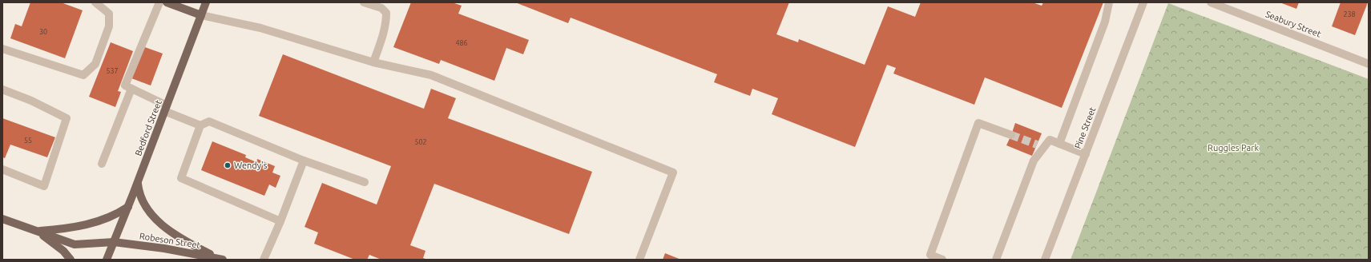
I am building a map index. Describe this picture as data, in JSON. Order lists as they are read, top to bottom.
{
  "streets": {
    "main road": ["Bedford Street", "Robeson Street"],
    "street": ["Seabury Street", "Pine Street"]
  },
  "crossings": [
    ["Bedford Street", "Robeson Street"]
  ],
  "parks": ["Ruggles Park"],
  "places": ["Wendy's"],
  "house_numbers": [
    "238",
    "30",
    "486",
    "537",
    "55",
    "502"
  ]
}
